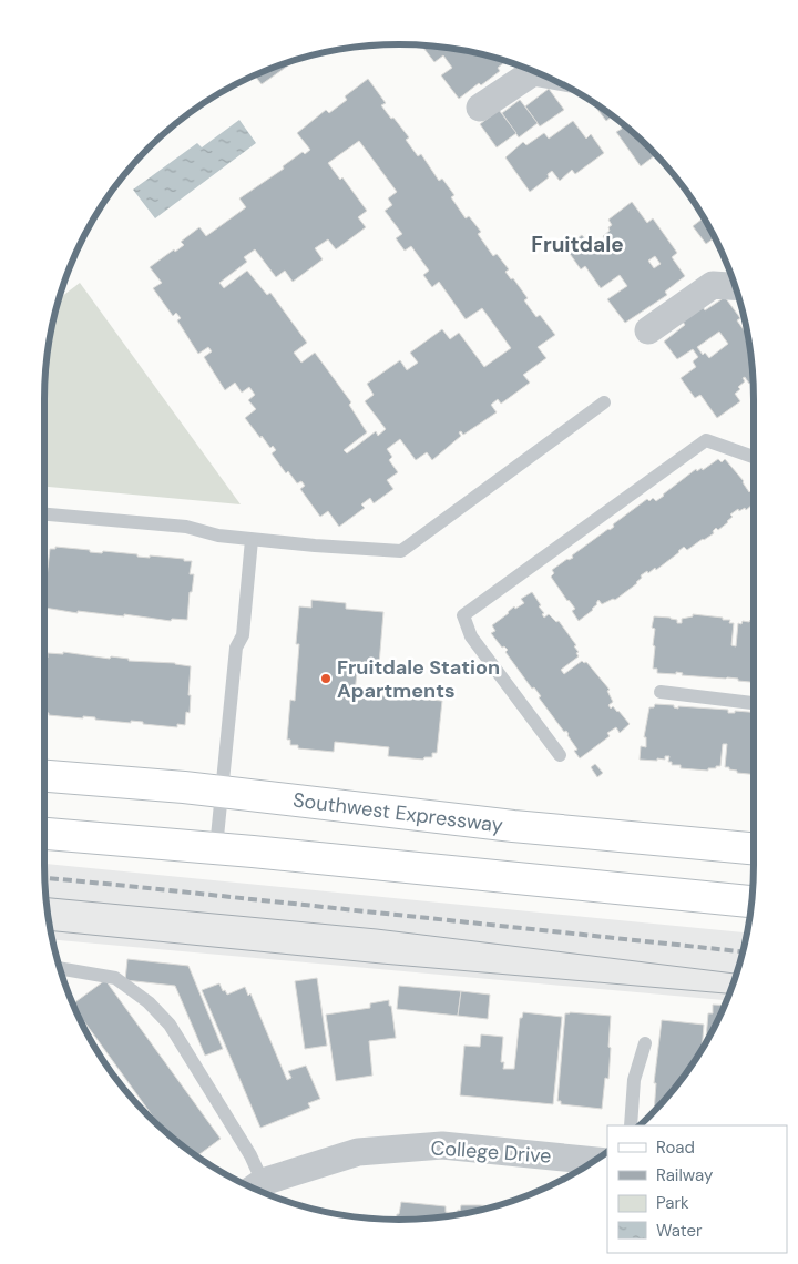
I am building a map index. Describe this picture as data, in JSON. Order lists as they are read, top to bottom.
{
  "streets": {
    "main road": ["Southwest Expressway"],
    "street": ["College Drive"]
  },
  "districts": ["Fruitdale"],
  "places": ["Fruitdale Station Apartments"],
  "legend": [
    "Road",
    "Railway",
    "Park",
    "Water"
  ]
}
